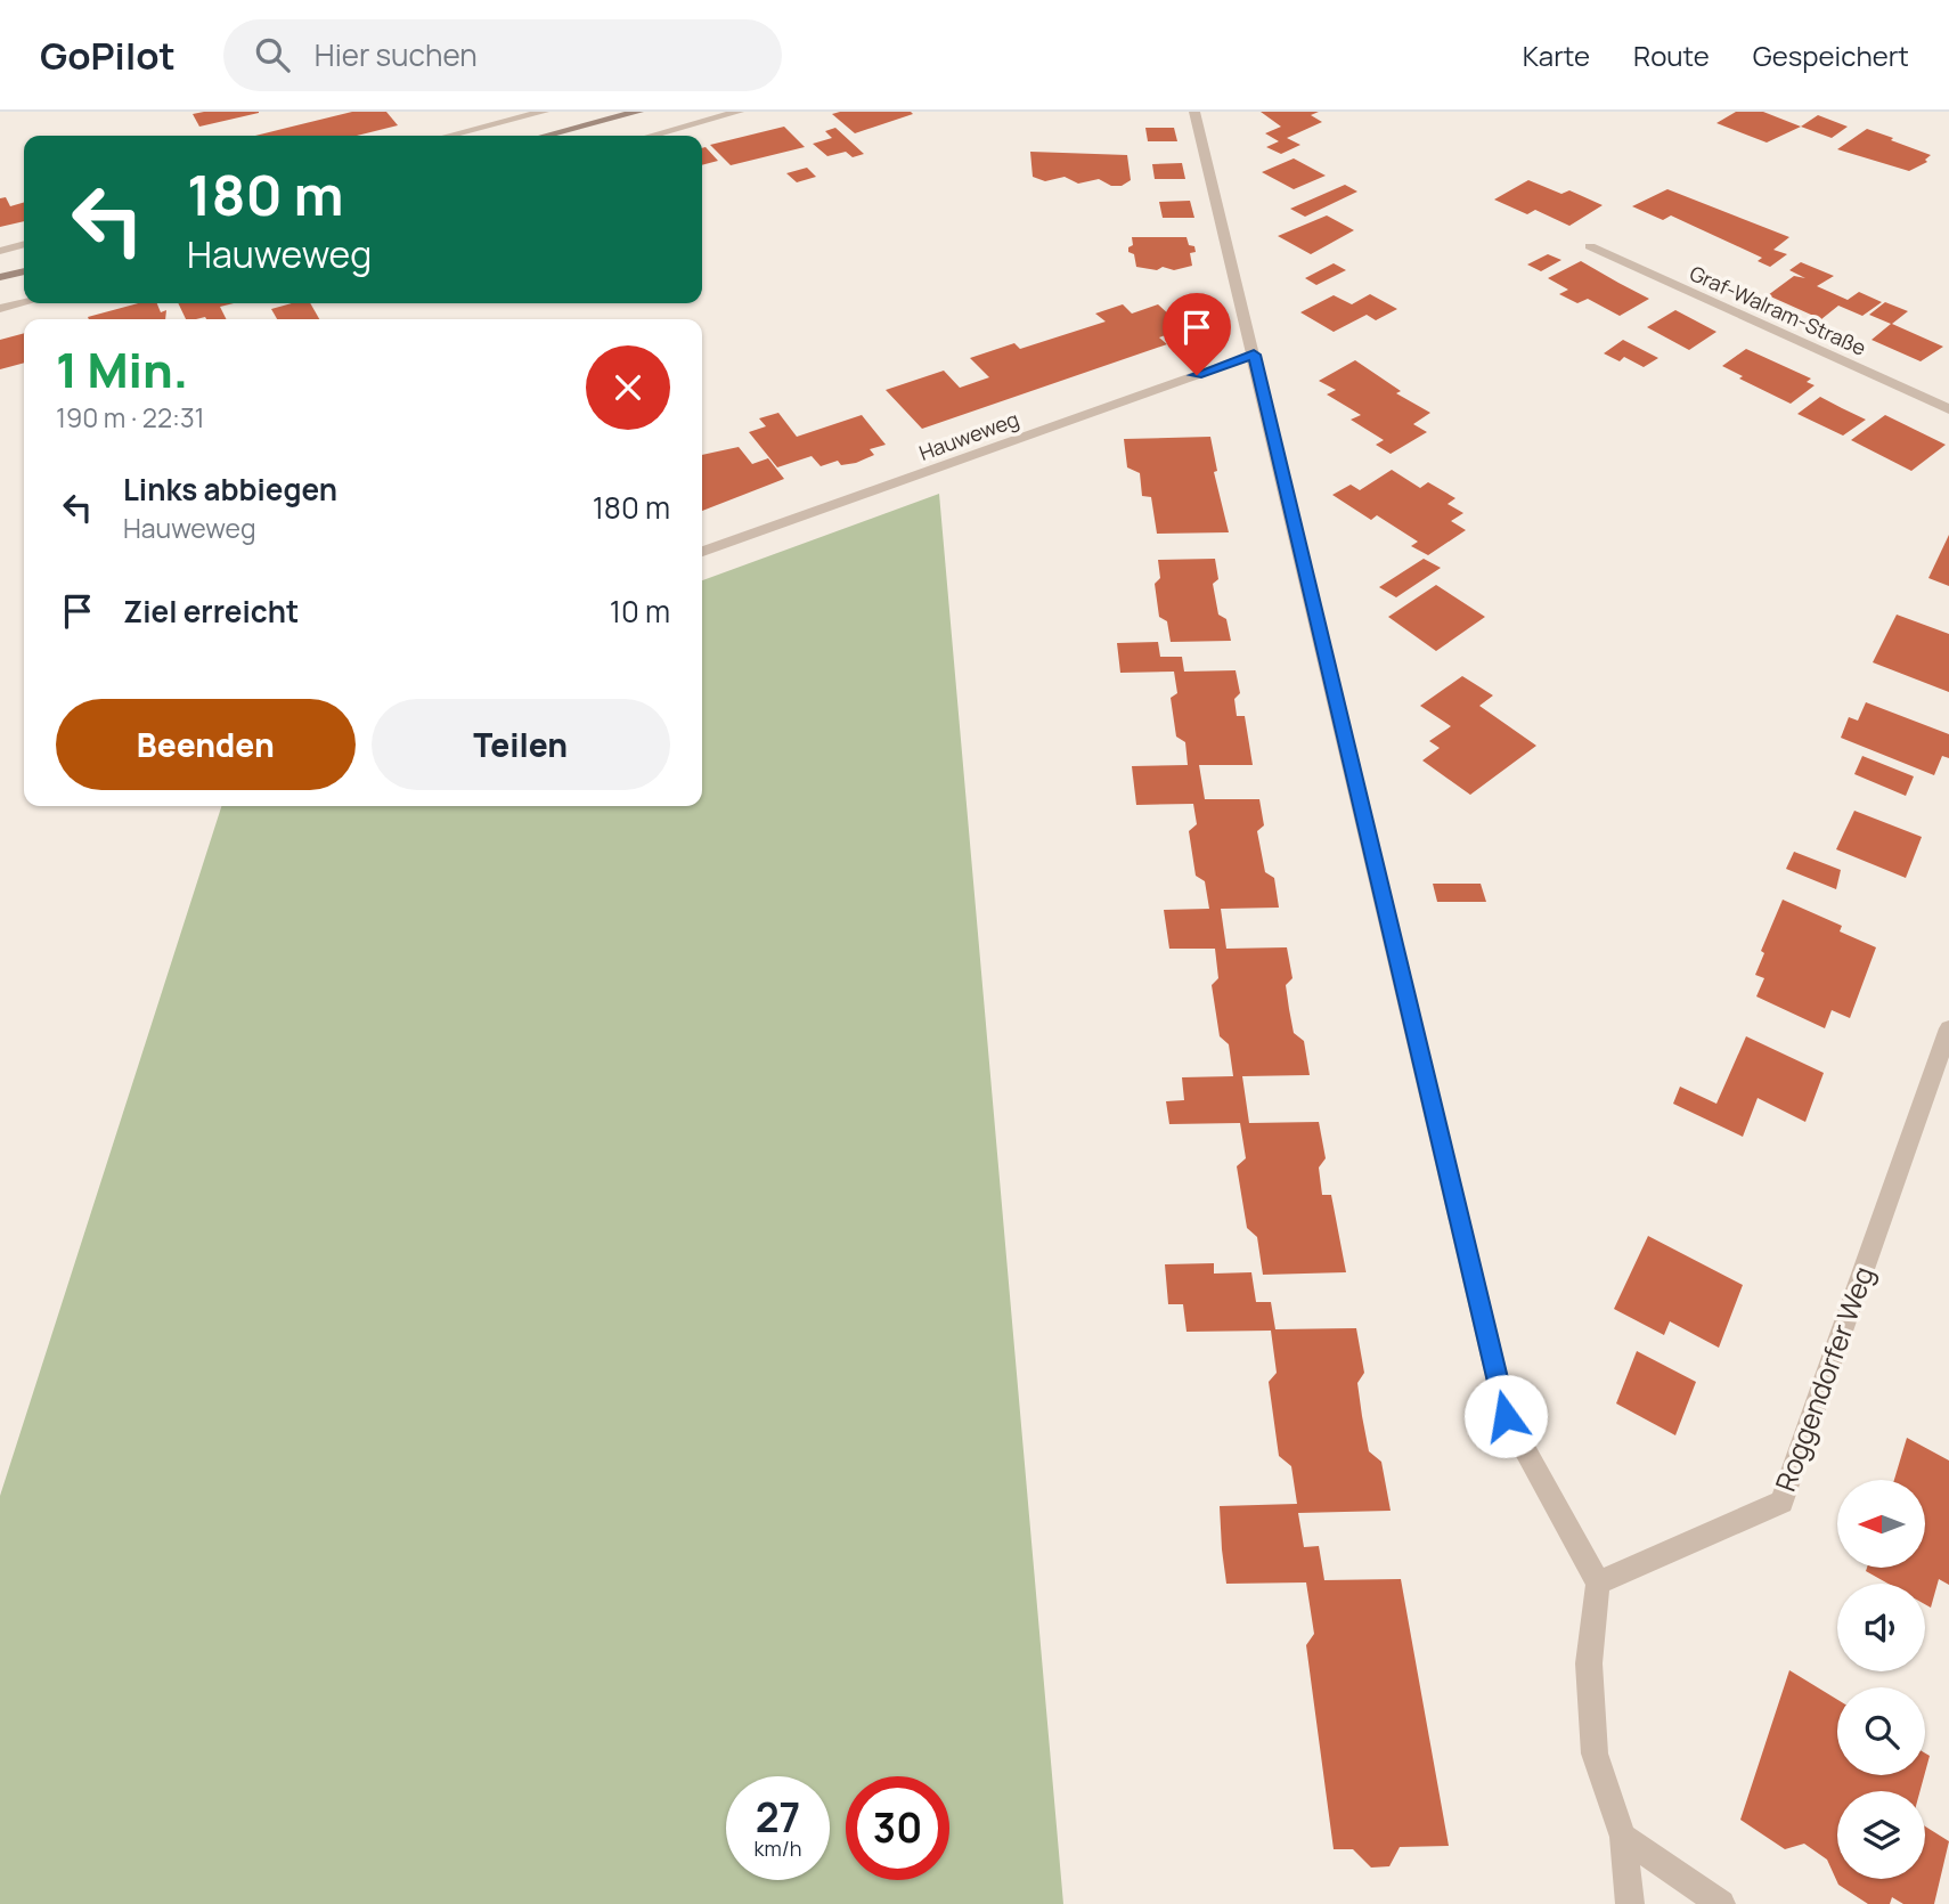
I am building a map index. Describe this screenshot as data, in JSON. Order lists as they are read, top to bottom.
{
  "streets": {
    "street": ["Graf-Walram-Straße", "Hauweweg", "Roggendorfer Weg"]
  },
  "north": "left",
  "page": {
    "header": "GoPilot",
    "search": "Hier suchen",
    "nav": ["Karte", "Route", "Gespeichert"],
    "turn": ["180 m", "Hauweweg"],
    "heading": ["1 Min.", "190 m · 22:31"],
    "list": [
      {
        "name": "Links abbiegen",
        "note": "Hauweweg",
        "value": "180 m"
      },
      {
        "name": "Ziel erreicht",
        "value": "10 m"
      }
    ],
    "buttons": ["Beenden", "Teilen"],
    "speed": "27 km/h",
    "limit": "30"
  }
}
